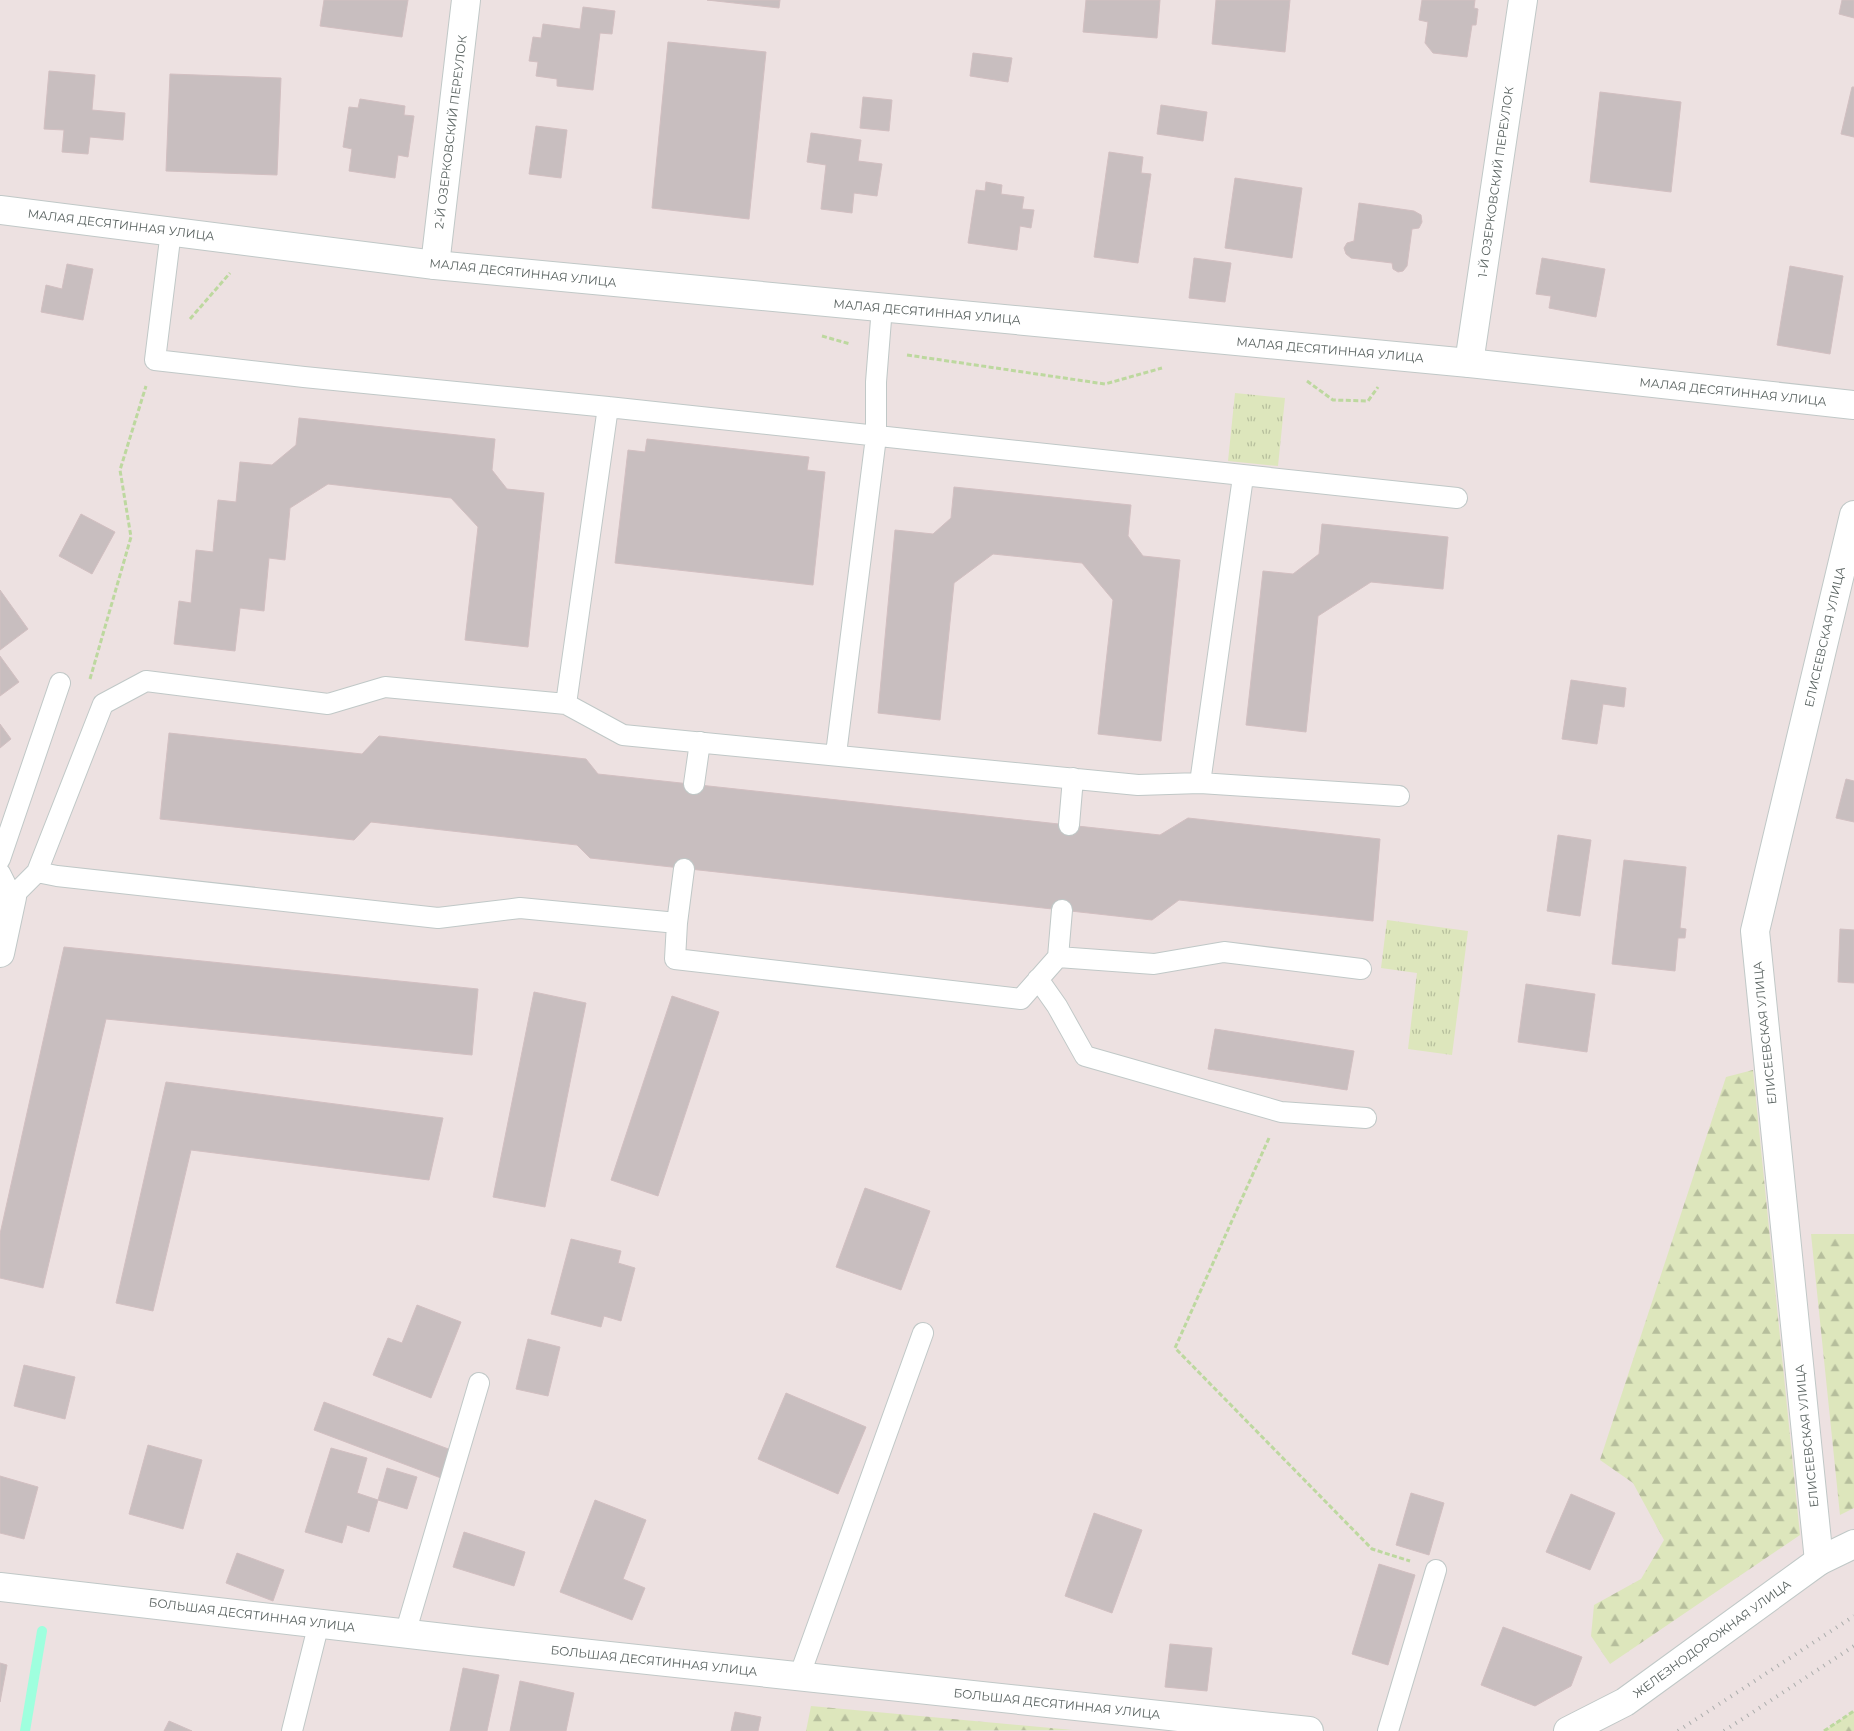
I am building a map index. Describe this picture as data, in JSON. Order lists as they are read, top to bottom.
{
  "streets": {
    "street": [
      "2-Й ОЗЕРКОВСКИЙ ПЕРЕУЛОК",
      "1-Й ОЗЕРКОВСКИЙ ПЕРЕУЛОК",
      "МАЛАЯ ДЕСЯТИННАЯ УЛИЦА",
      "ЕЛИСЕЕВСКАЯ УЛИЦА",
      "БОЛЬШАЯ ДЕСЯТИННАЯ УЛИЦА",
      "ЖЕЛЕЗНОДОРОЖНАЯ УЛИЦА"
    ]
  },
  "crossings": [
    ["2-Й ОЗЕРКОВСКИЙ ПЕРЕУЛОК", "МАЛАЯ ДЕСЯТИННАЯ УЛИЦА"],
    ["1-Й ОЗЕРКОВСКИЙ ПЕРЕУЛОК", "МАЛАЯ ДЕСЯТИННАЯ УЛИЦА"],
    ["ЕЛИСЕЕВСКАЯ УЛИЦА", "ЖЕЛЕЗНОДОРОЖНАЯ УЛИЦА"]
  ]
}
